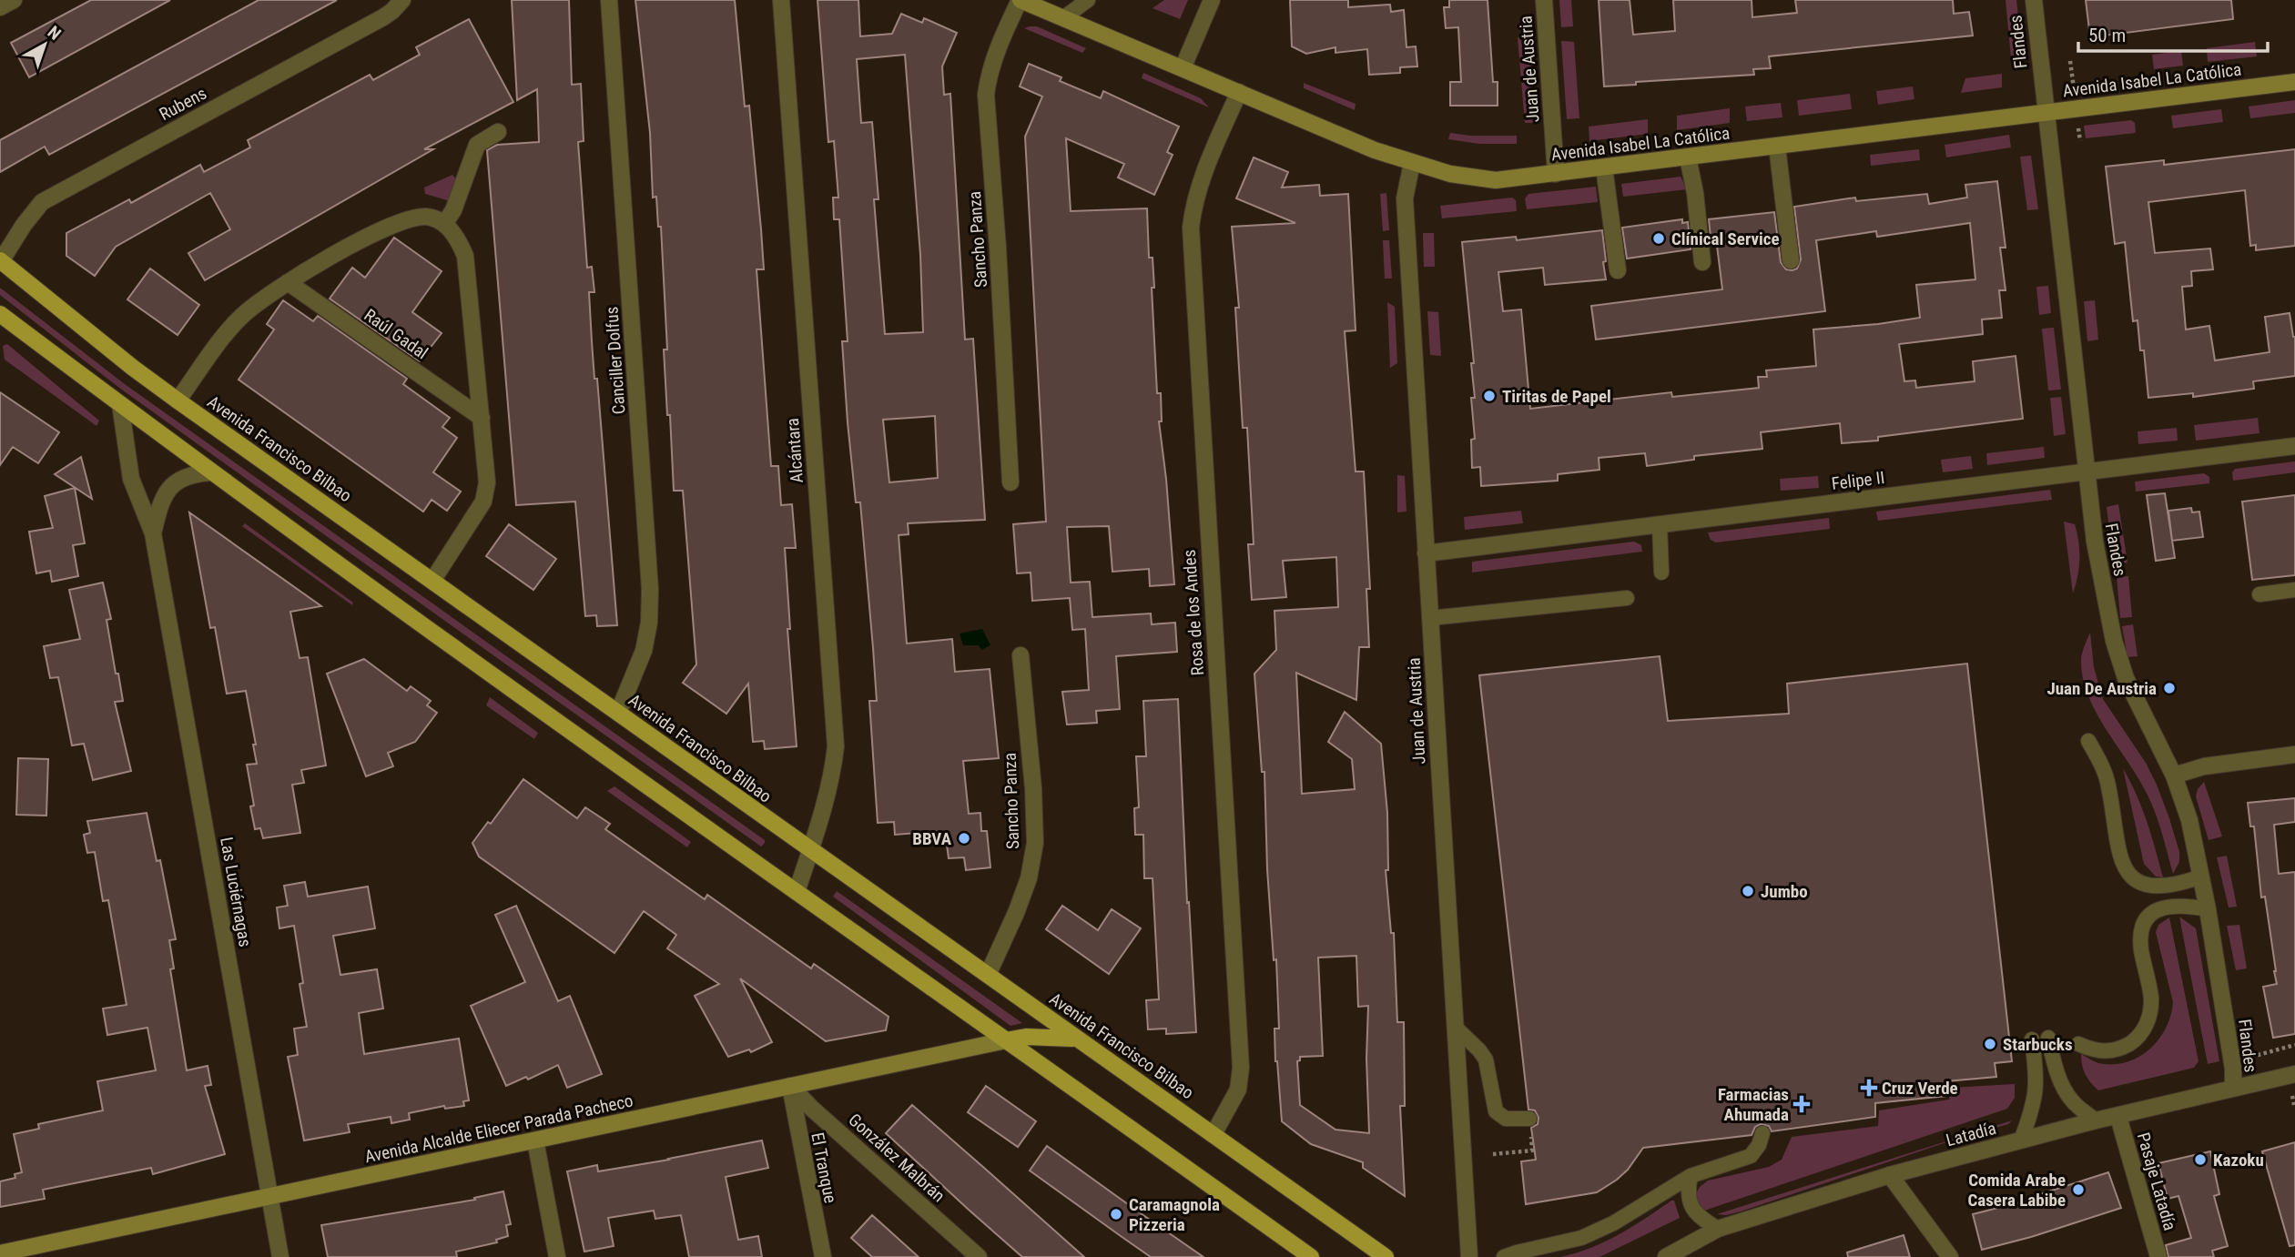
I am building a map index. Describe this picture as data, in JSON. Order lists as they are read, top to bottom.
{
  "streets": {
    "main road": ["Avenida Isabel La Católica", "Avenida Francisco Bilbao", "Avenida Alcalde Eliecer Parada Pacheco"],
    "street": [
      "Flandes",
      "Juan de Austria",
      "Rubens",
      "Sancho Panza",
      "Raúl Gadal",
      "Canciller Dolfus",
      "Alcántara",
      "Felipe II",
      "Rosa de los Andes",
      "Las Luciérnagas",
      "Latadía",
      "González Malbrán",
      "El Tranque",
      "Pasaje Latadía"
    ]
  },
  "crossings": [
    ["Flandes", "Avenida Isabel La Católica"],
    ["Flandes", "Felipe II"],
    ["Flandes", "Latadía"],
    ["Juan de Austria", "Avenida Isabel La Católica"],
    ["Juan de Austria", "Felipe II"],
    ["Avenida Isabel La Católica", "Sancho Panza"],
    ["Avenida Isabel La Católica", "Rosa de los Andes"],
    ["Rubens", "Avenida Francisco Bilbao"],
    ["Sancho Panza", "Avenida Francisco Bilbao"],
    ["Canciller Dolfus", "Avenida Francisco Bilbao"],
    ["Avenida Francisco Bilbao", "Alcántara"],
    ["Avenida Francisco Bilbao", "Rosa de los Andes"],
    ["Las Luciérnagas", "Avenida Alcalde Eliecer Parada Pacheco"],
    ["Avenida Alcalde Eliecer Parada Pacheco", "González Malbrán"],
    ["Avenida Alcalde Eliecer Parada Pacheco", "El Tranque"],
    ["Latadía", "Pasaje Latadía"],
    ["González Malbrán", "El Tranque"]
  ],
  "places": {
    "other": [
      "Clínical Service",
      "Tiritas de Papel",
      "Juan De Austria",
      "BBVA",
      "Jumbo",
      "Starbucks",
      "Kazoku",
      "Comida Arabe Casera Labibe",
      "Caramagnola Pizzeria"
    ],
    "health": ["Cruz Verde", "Farmacias Ahumada"]
  },
  "scale_bar": "50 m",
  "north": "top right"
}
